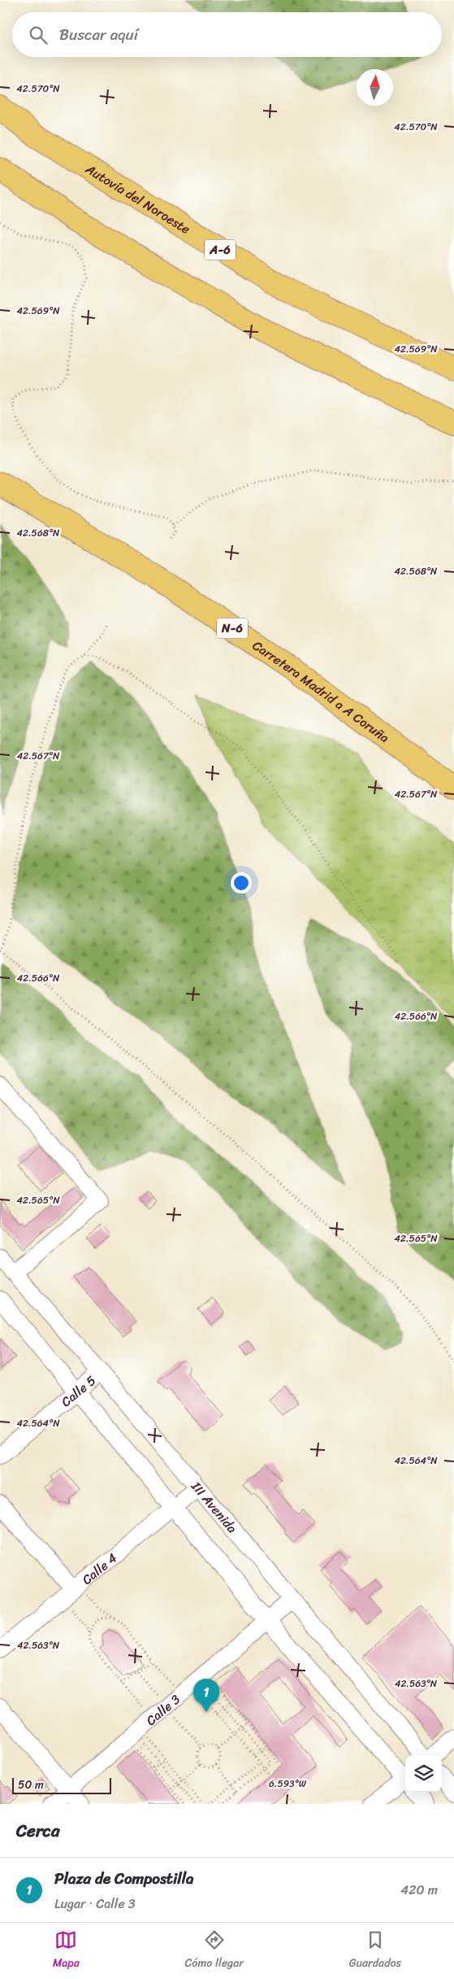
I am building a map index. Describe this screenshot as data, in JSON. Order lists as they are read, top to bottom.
{
  "streets": {
    "highway": [
      "Autovía del Noroeste",
      "A-6",
      "N-6",
      "Carretera Madrid a A Coruña"
    ],
    "street": [
      "Calle 5",
      "III Avenida",
      "Calle 4",
      "Calle 3"
    ]
  },
  "crossings": [
    ["Calle 5", "III Avenida"],
    ["III Avenida", "Calle 4"],
    ["III Avenida", "Calle 3"]
  ],
  "scale_bar": "50 m",
  "north": "top",
  "page": {
    "search": "Buscar aquí",
    "pins": "1",
    "scale": "50 m",
    "heading": "Cerca",
    "list": [
      {
        "mark": "1",
        "name": "Plaza de Compostilla",
        "note": "Lugar · Calle 3",
        "value": "420 m"
      }
    ],
    "nav": ["Mapa", "Cómo llegar", "Guardados"]
  },
  "coordinates": [
    "42.570°N",
    "42.569°N",
    "42.568°N",
    "42.567°N",
    "42.566°N",
    "42.565°N",
    "42.564°N",
    "42.563°N",
    "6.593°W"
  ]
}
